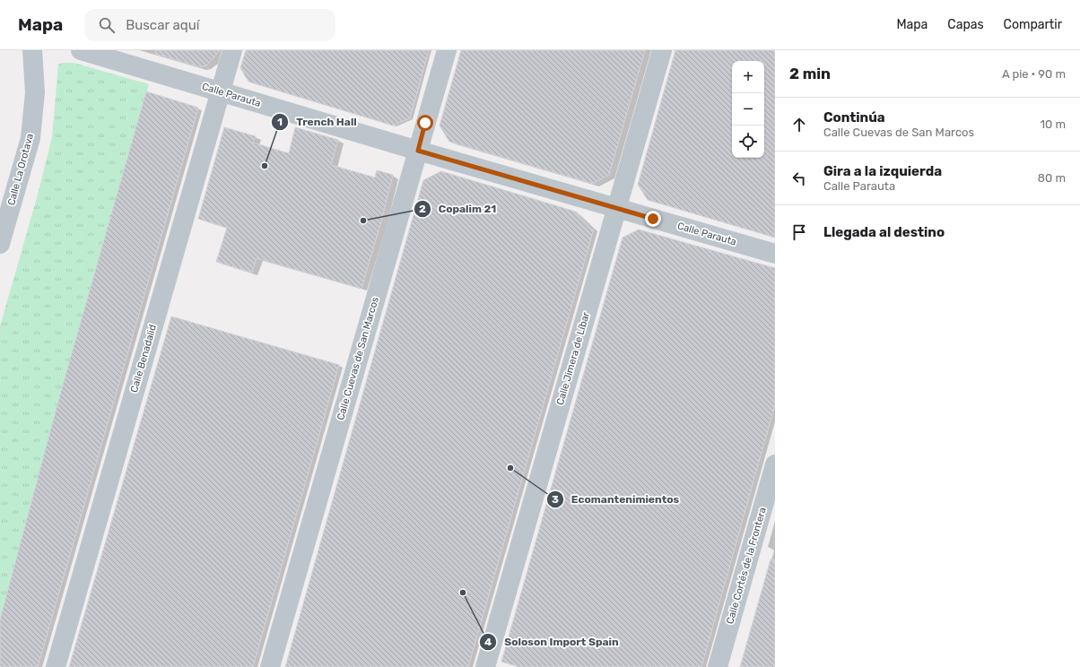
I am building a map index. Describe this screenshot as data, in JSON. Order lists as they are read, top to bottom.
{
  "streets": {
    "street": [
      "Calle Parauta",
      "Calle La Orotava",
      "Calle Benadalid",
      "Calle Cuevas de San Marcos",
      "Calle Jimera de Líbar",
      "Calle Cortés de la Frontera"
    ]
  },
  "crossings": [
    ["Calle Parauta", "Calle Benadalid"],
    ["Calle Parauta", "Calle Cuevas de San Marcos"],
    ["Calle Parauta", "Calle Jimera de Líbar"]
  ],
  "places": [
    "Trench Hall",
    "Copalim 21",
    "Ecomantenimientos",
    "Soloson Import Spain"
  ],
  "page": {
    "header": "Mapa",
    "search": "Buscar aquí",
    "nav": ["Mapa", "Capas", "Compartir"],
    "heading": ["2 min", "A pie · 90 m"],
    "map_buttons": ["+", "−"],
    "list": [
      ["Continúa", "Calle Cuevas de San Marcos", "10 m"],
      ["Gira a la izquierda", "Calle Parauta", "80 m"],
      "Llegada al destino"
    ]
  }
}
